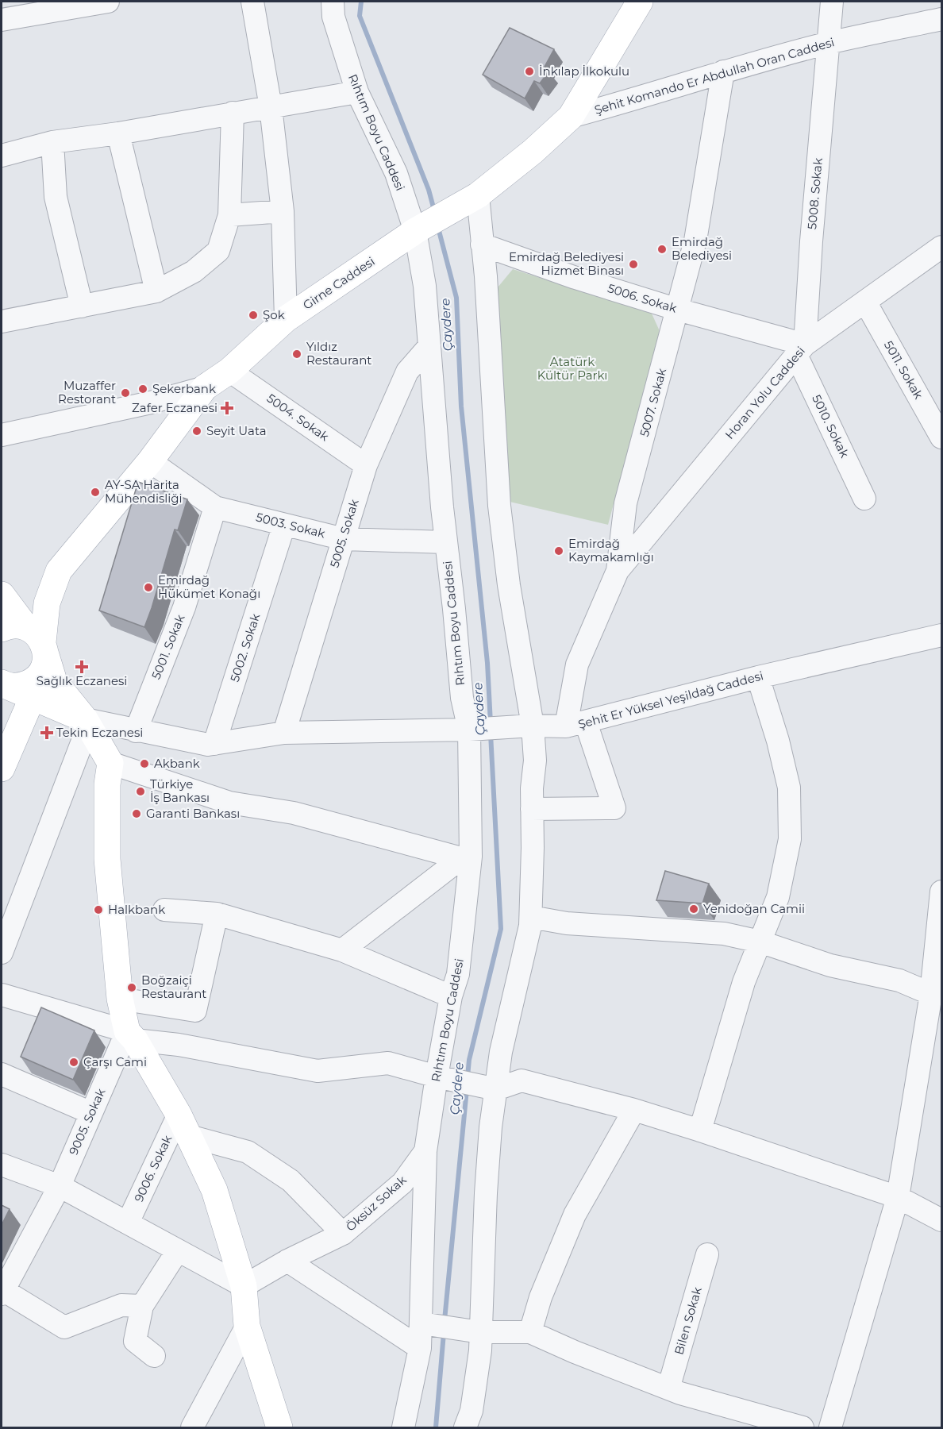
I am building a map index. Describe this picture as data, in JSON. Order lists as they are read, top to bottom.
{
  "streets": {
    "main road": ["Girne Caddesi"],
    "street": [
      "Şehit Komando Er Abdullah Oran Caddesi",
      "Rıhtım Boyu Caddesi",
      "5008. Sokak",
      "5006. Sokak",
      "5011. Sokak",
      "Horan Yolu Caddesi",
      "5007. Sokak",
      "5004. Sokak",
      "5010. Sokak",
      "5003. Sokak",
      "5005. Sokak",
      "5001. Sokak",
      "5002. Sokak",
      "Şehit Er Yüksel Yeşildağ Caddesi",
      "9005. Sokak",
      "9006. Sokak",
      "Öksüz Sokak",
      "Bilen Sokak"
    ]
  },
  "crossings": [
    ["Şehit Komando Er Abdullah Oran Caddesi", "5008. Sokak"],
    ["Şehit Komando Er Abdullah Oran Caddesi", "Girne Caddesi"],
    ["Şehit Komando Er Abdullah Oran Caddesi", "5007. Sokak"],
    ["Rıhtım Boyu Caddesi", "Girne Caddesi"],
    ["Rıhtım Boyu Caddesi", "5003. Sokak"],
    ["Rıhtım Boyu Caddesi", "5005. Sokak"],
    ["Rıhtım Boyu Caddesi", "Şehit Er Yüksel Yeşildağ Caddesi"],
    ["Rıhtım Boyu Caddesi", "Öksüz Sokak"],
    ["5008. Sokak", "5006. Sokak"],
    ["5008. Sokak", "Horan Yolu Caddesi"],
    ["5008. Sokak", "5010. Sokak"],
    ["Girne Caddesi", "5004. Sokak"],
    ["Girne Caddesi", "5003. Sokak"],
    ["5006. Sokak", "Horan Yolu Caddesi"],
    ["5006. Sokak", "5007. Sokak"],
    ["5006. Sokak", "5010. Sokak"],
    ["5011. Sokak", "Horan Yolu Caddesi"],
    ["Horan Yolu Caddesi", "5007. Sokak"],
    ["Horan Yolu Caddesi", "5010. Sokak"],
    ["5007. Sokak", "Şehit Er Yüksel Yeşildağ Caddesi"],
    ["5004. Sokak", "5005. Sokak"],
    ["5003. Sokak", "5005. Sokak"],
    ["5003. Sokak", "5001. Sokak"],
    ["5003. Sokak", "5002. Sokak"],
    ["5005. Sokak", "Şehit Er Yüksel Yeşildağ Caddesi"],
    ["5001. Sokak", "Şehit Er Yüksel Yeşildağ Caddesi"],
    ["5002. Sokak", "Şehit Er Yüksel Yeşildağ Caddesi"]
  ],
  "water": ["Çaydere"],
  "parks": ["Atatürk Kültür Parkı"],
  "places": {
    "other": [
      "İnkılap İlkokulu",
      "Emirdağ Belediyesi",
      "Emirdağ Belediyesi Hizmet Binası",
      "Şok",
      "Yıldız Restaurant",
      "Şekerbank",
      "Muzaffer Restorant",
      "Seyit Uata",
      "AY-SA Harita Mühendisliği",
      "Emirdağ Kaymakamlığı",
      "Emirdağ Hükümet Konağı",
      "Akbank",
      "Türkiye İş Bankası",
      "Garanti Bankası",
      "Yenidoğan Camii",
      "Halkbank",
      "Boğzaiçi Restaurant",
      "Çarşı Cami"
    ],
    "health": ["Zafer Eczanesi", "Sağlık Eczanesi", "Tekin Eczanesi"]
  }
}
